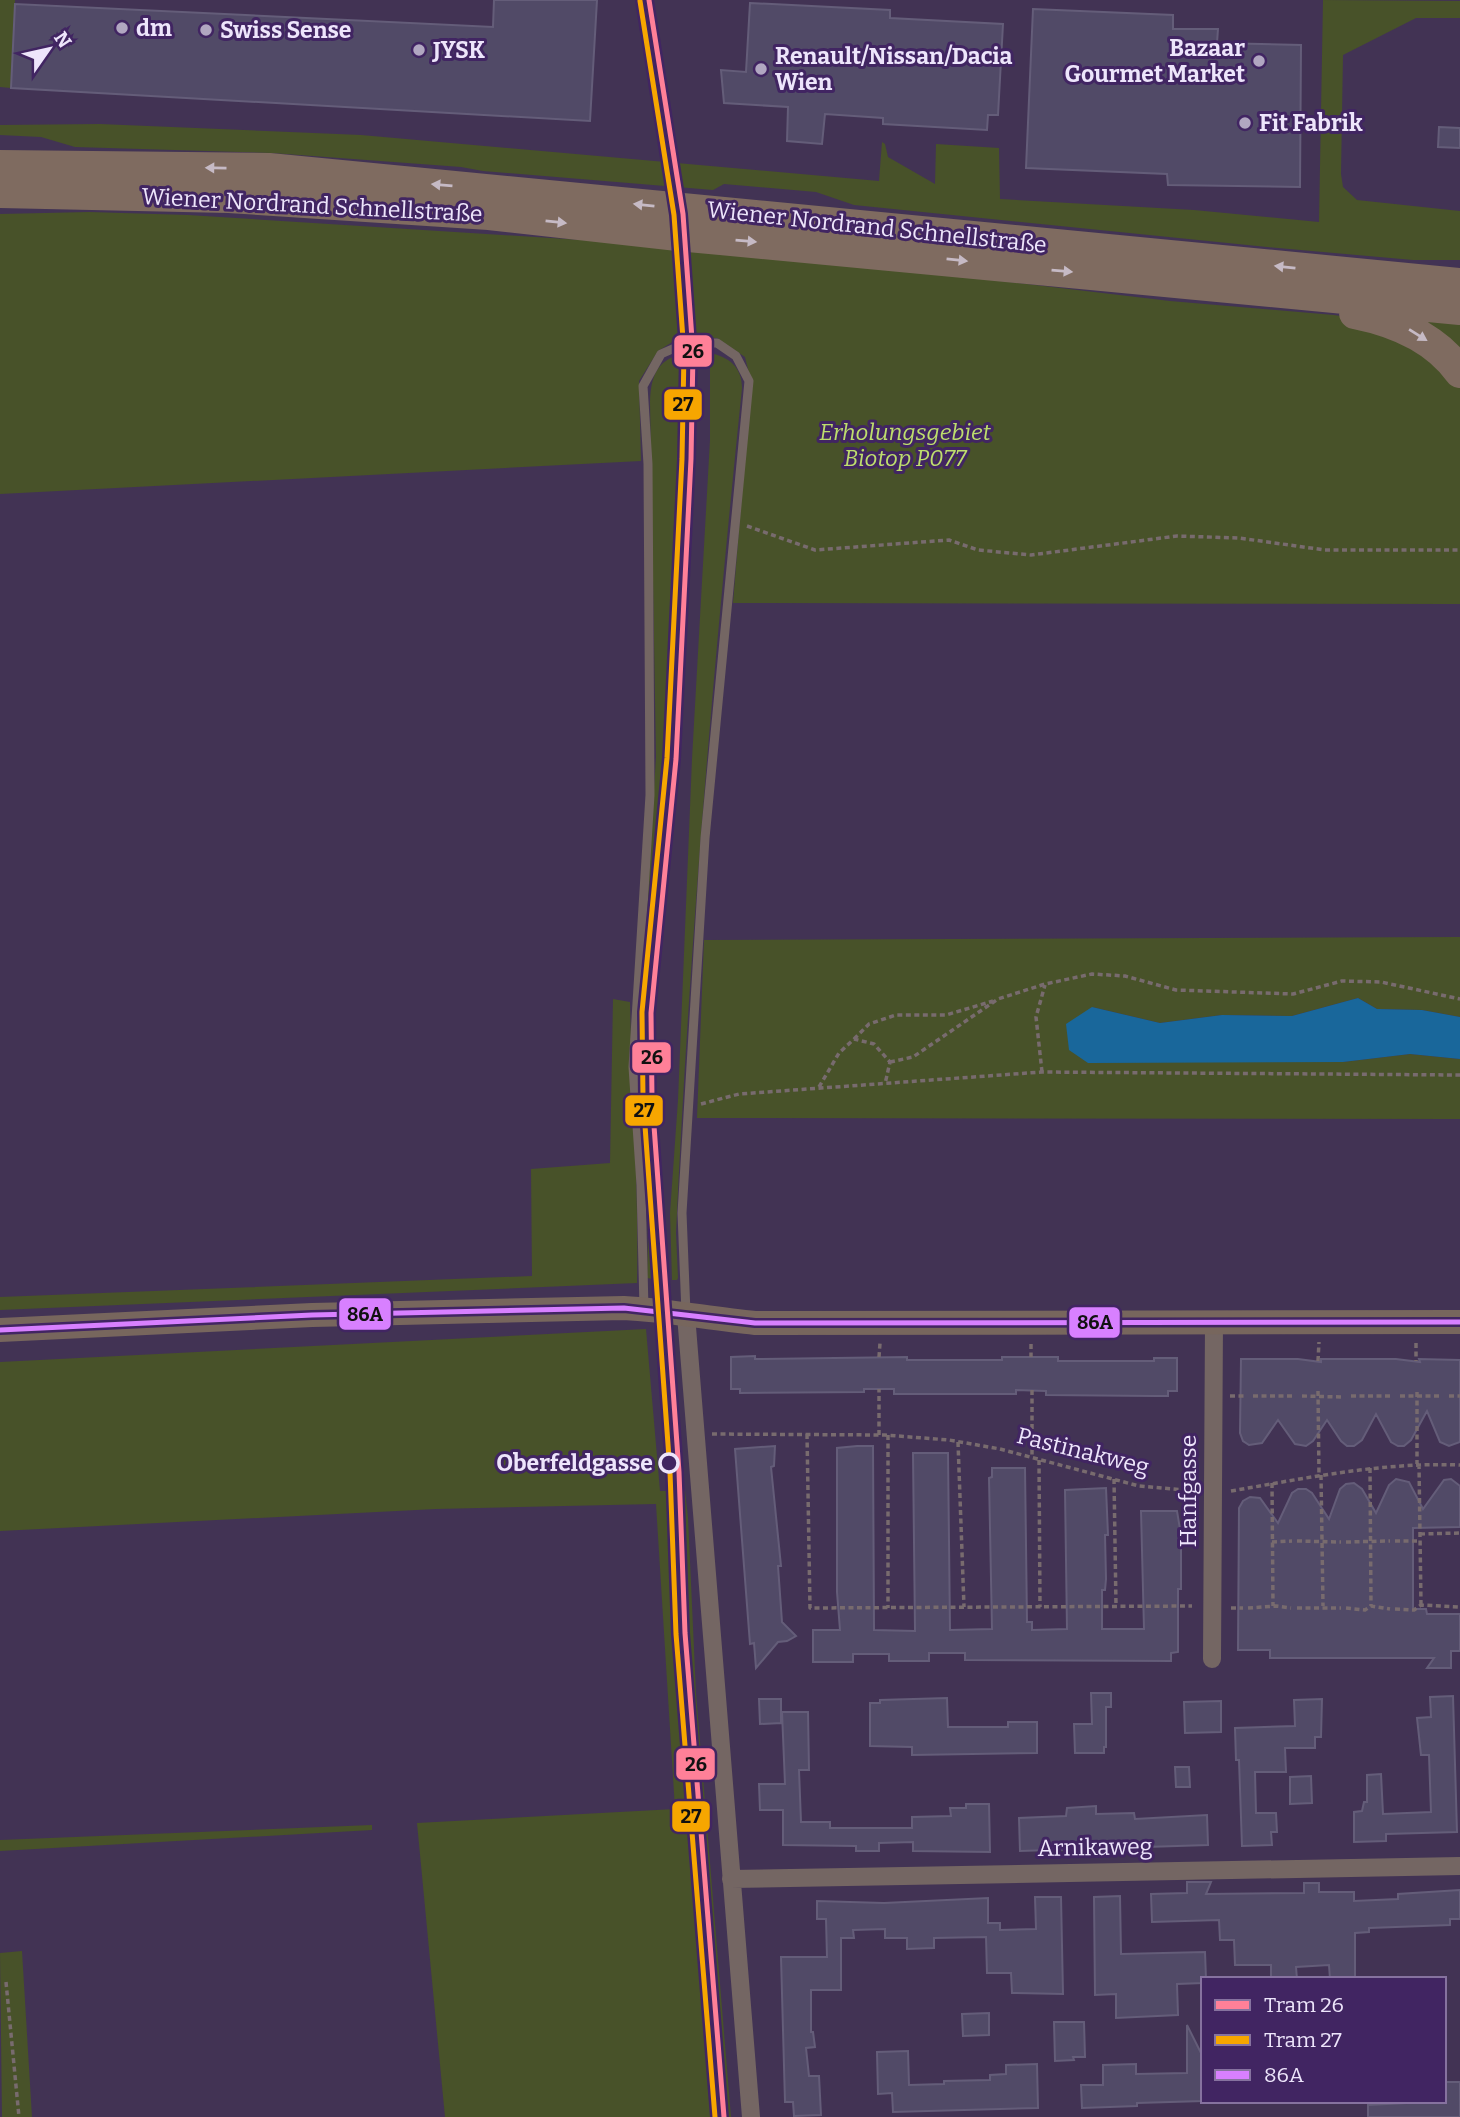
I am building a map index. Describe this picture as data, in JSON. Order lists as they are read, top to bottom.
{
  "streets": {
    "highway": ["Wiener Nordrand Schnellstraße"],
    "street": ["Hanfgasse", "Arnikaweg"],
    "path": ["Pastinakweg"]
  },
  "crossings": [
    ["Pastinakweg", "Hanfgasse"]
  ],
  "parks": ["Erholungsgebiet Biotop P077"],
  "places": [
    "dm",
    "Swiss Sense",
    "JYSK",
    "Bazaar Gourmet Market",
    "Renault/Nissan/Dacia Wien",
    "Fit Fabrik",
    "Oberfeldgasse"
  ],
  "lines": ["tram line 26", "tram line 27", "transit line 86A"],
  "legend": ["Tram 26", "Tram 27", "86A"],
  "north": "top right"
}
